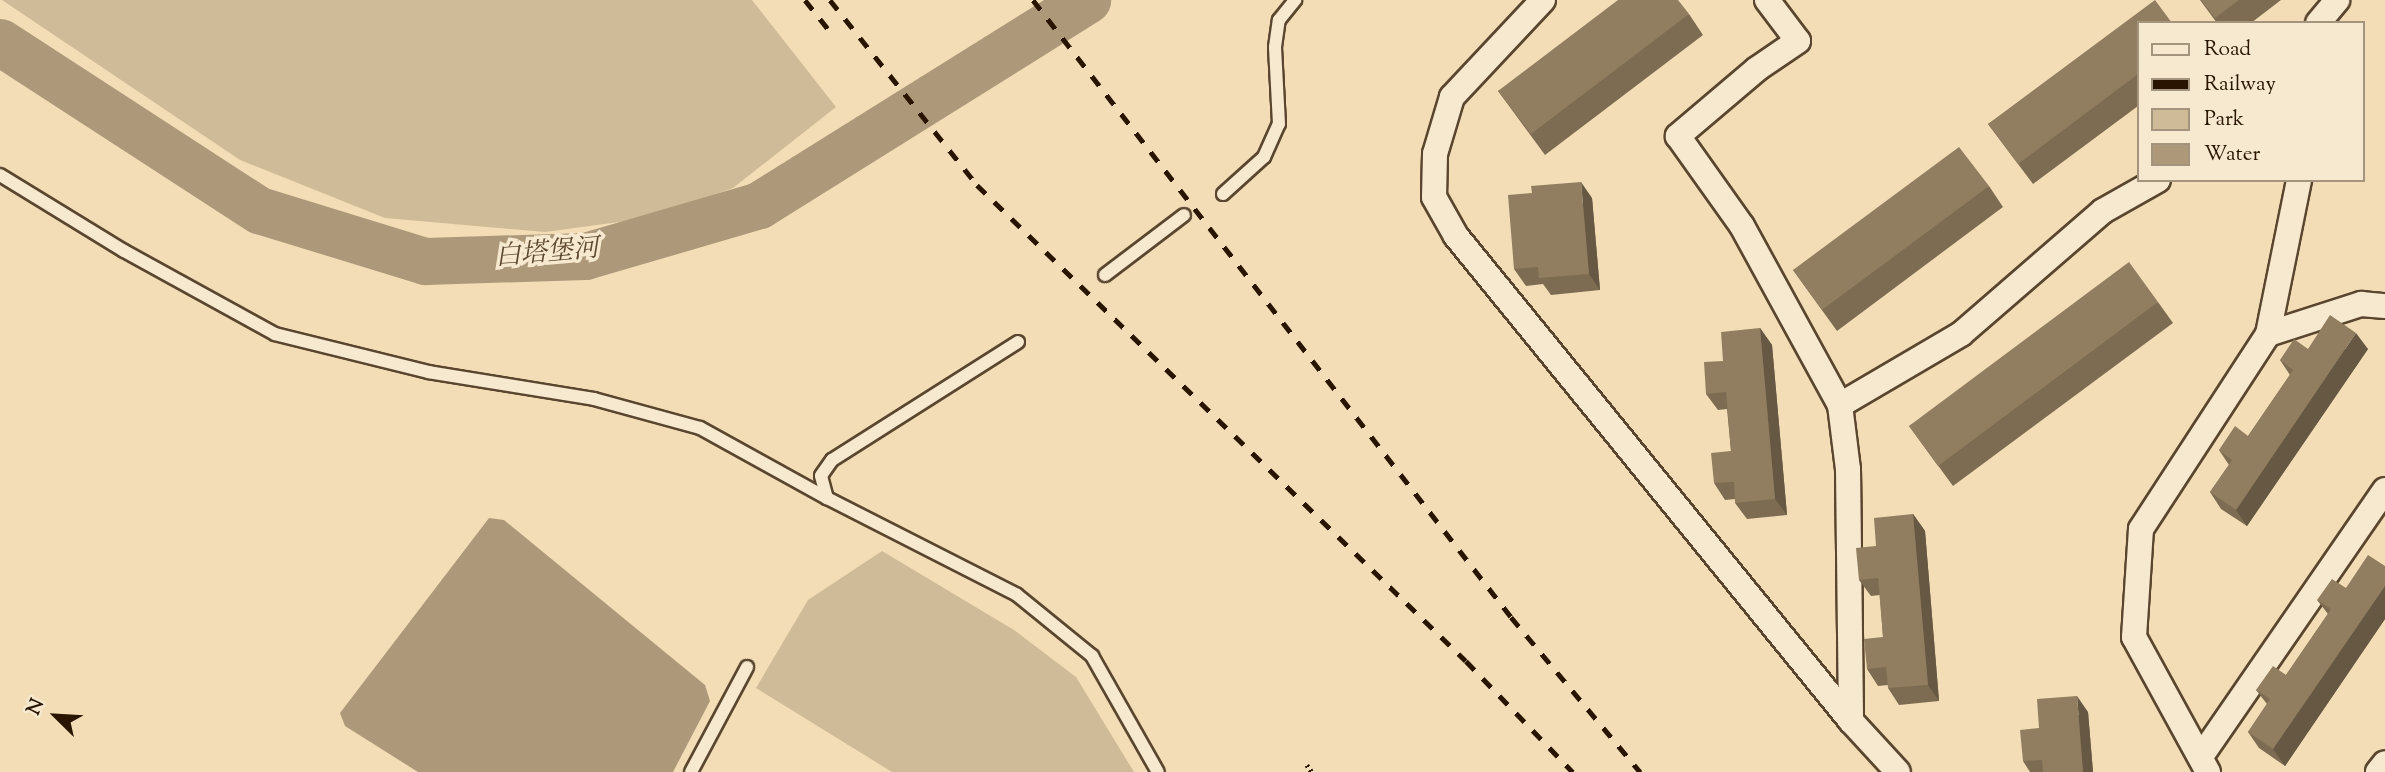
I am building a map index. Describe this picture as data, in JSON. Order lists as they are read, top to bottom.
{
  "water": ["白塔堡河"],
  "legend": [
    "Road",
    "Railway",
    "Park",
    "Water"
  ],
  "north": "top left"
}
